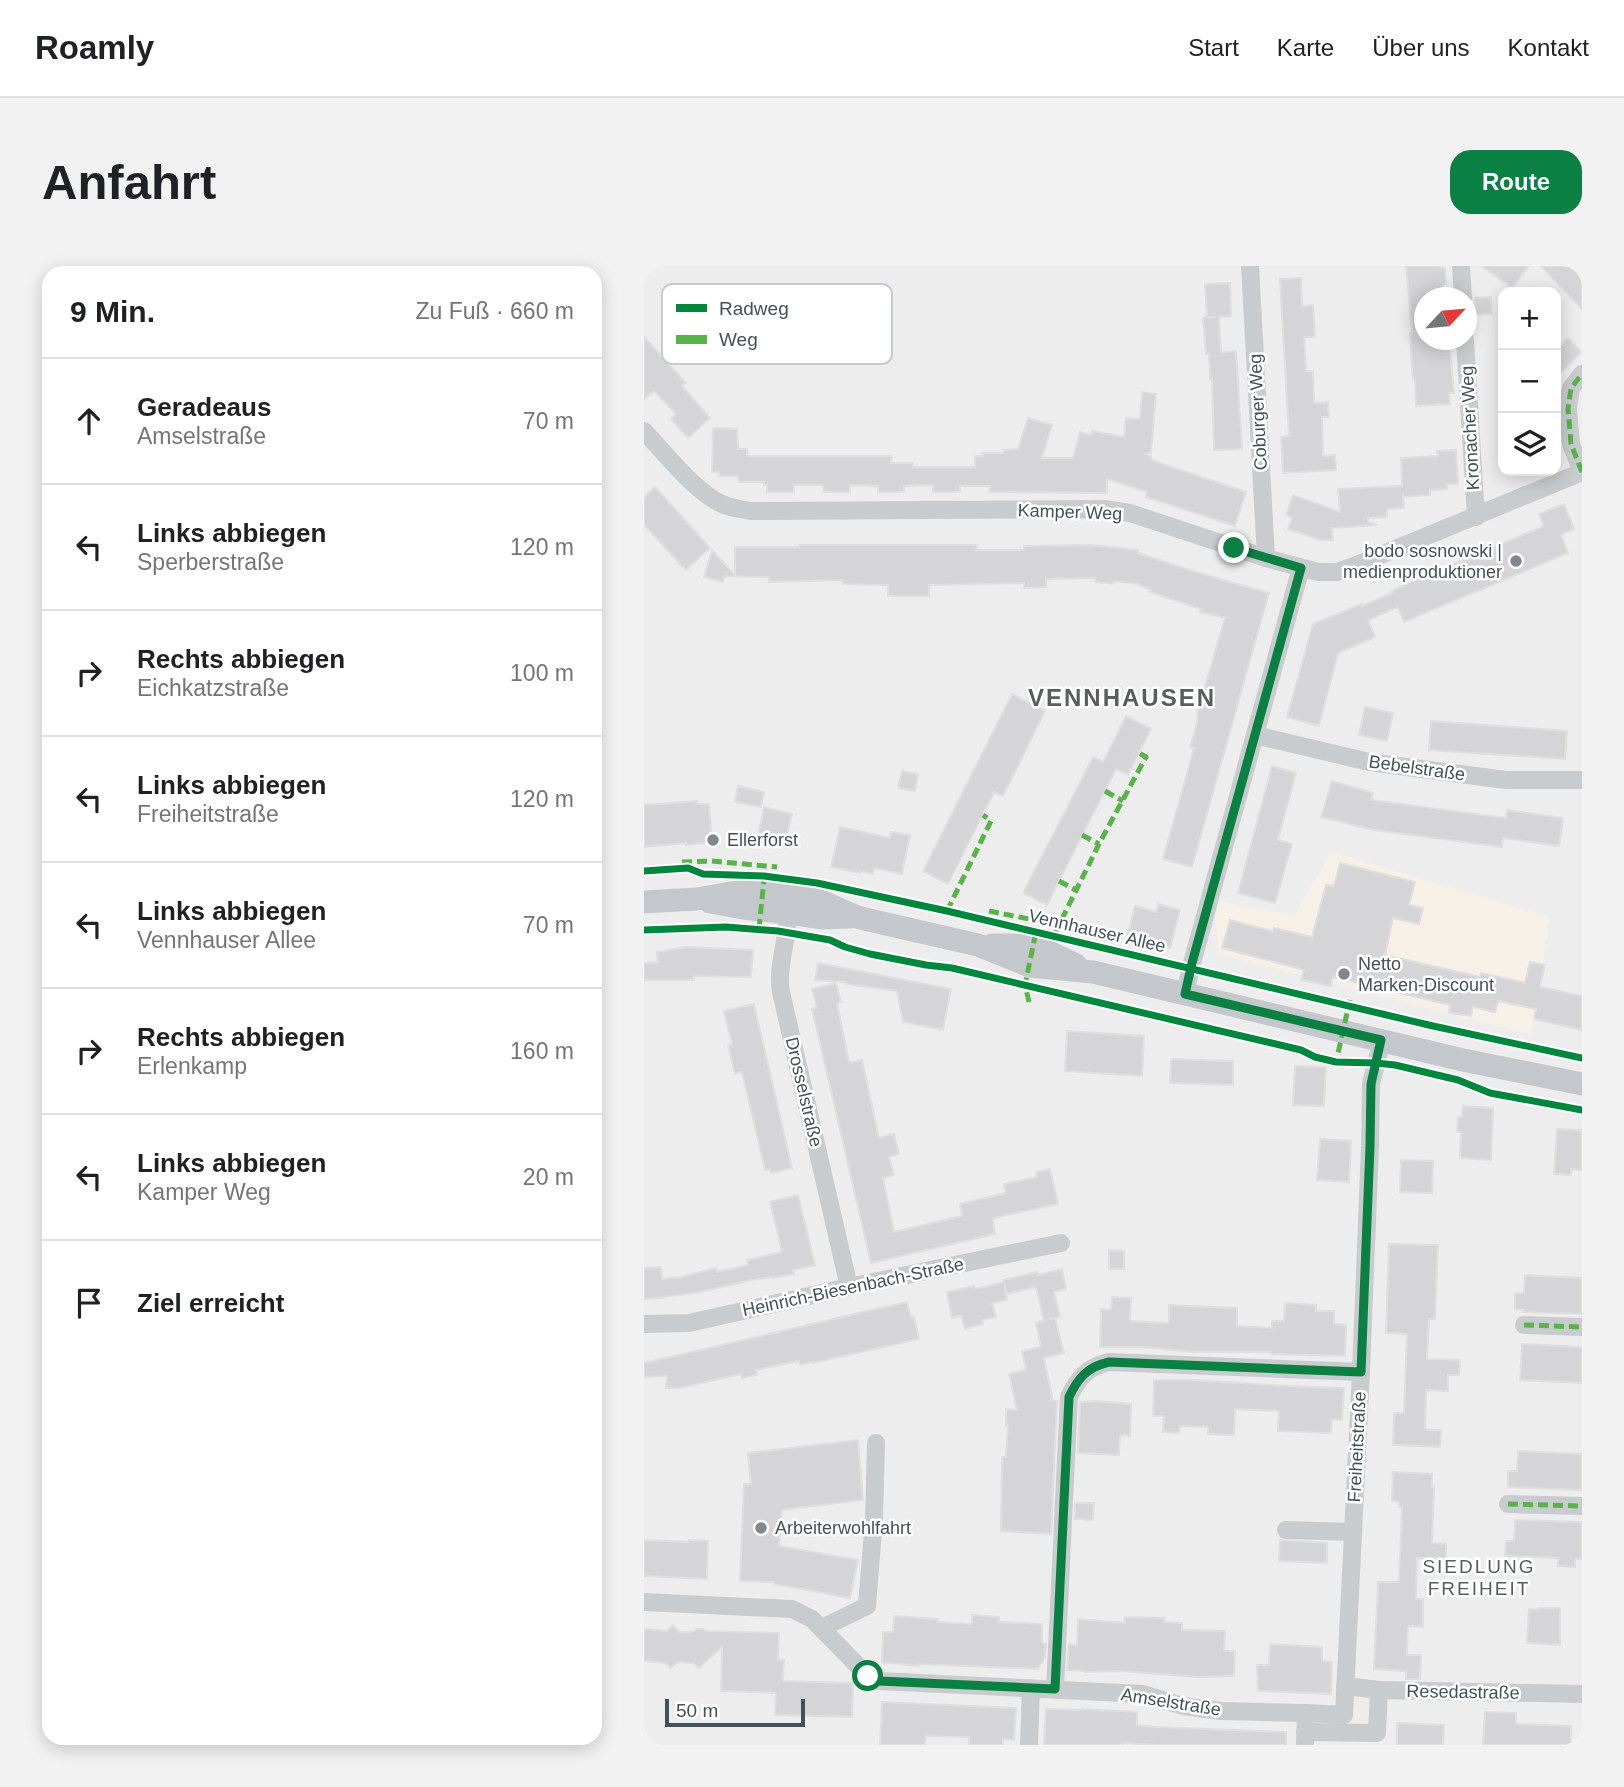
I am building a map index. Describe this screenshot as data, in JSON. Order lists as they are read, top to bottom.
{
  "streets": {
    "street": [
      "Coburger Weg",
      "Kronacher Weg",
      "Kamper Weg",
      "Bebelstraße",
      "Drosselstraße",
      "Heinrich-Biesenbach-Straße",
      "Freiheitstraße",
      "Resedastraße",
      "Amselstraße"
    ],
    "cycle path": ["Vennhauser Allee"]
  },
  "crossings": [
    ["Coburger Weg", "Kamper Weg"],
    ["Kronacher Weg", "Kamper Weg"],
    ["Drosselstraße", "Heinrich-Biesenbach-Straße"],
    ["Freiheitstraße", "Resedastraße"],
    ["Freiheitstraße", "Amselstraße"]
  ],
  "districts": ["VENNHAUSEN", "SIEDLUNG FREIHEIT"],
  "places": [
    "bodo sosnowski | medienproduktioner",
    "Ellerforst",
    "Netto Marken-Discount",
    "Arbeiterwohlfahrt"
  ],
  "legend": ["Radweg", "Weg"],
  "scale_bar": "50 m",
  "north": "top right",
  "page": {
    "header": "Roamly",
    "nav": [
      "Start",
      "Karte",
      "Über uns",
      "Kontakt"
    ],
    "buttons": "Route",
    "title": "Anfahrt",
    "heading": ["9 Min.", "Zu Fuß · 660 m"],
    "map_buttons": ["+", "−"],
    "list": [
      ["Geradeaus", "Amselstraße", "70 m"],
      ["Links abbiegen", "Sperberstraße", "120 m"],
      ["Rechts abbiegen", "Eichkatzstraße", "100 m"],
      ["Links abbiegen", "Freiheitstraße", "120 m"],
      ["Links abbiegen", "Vennhauser Allee", "70 m"],
      ["Rechts abbiegen", "Erlenkamp", "160 m"],
      ["Links abbiegen", "Kamper Weg", "20 m"],
      "Ziel erreicht"
    ],
    "scale": "50 m"
  }
}
